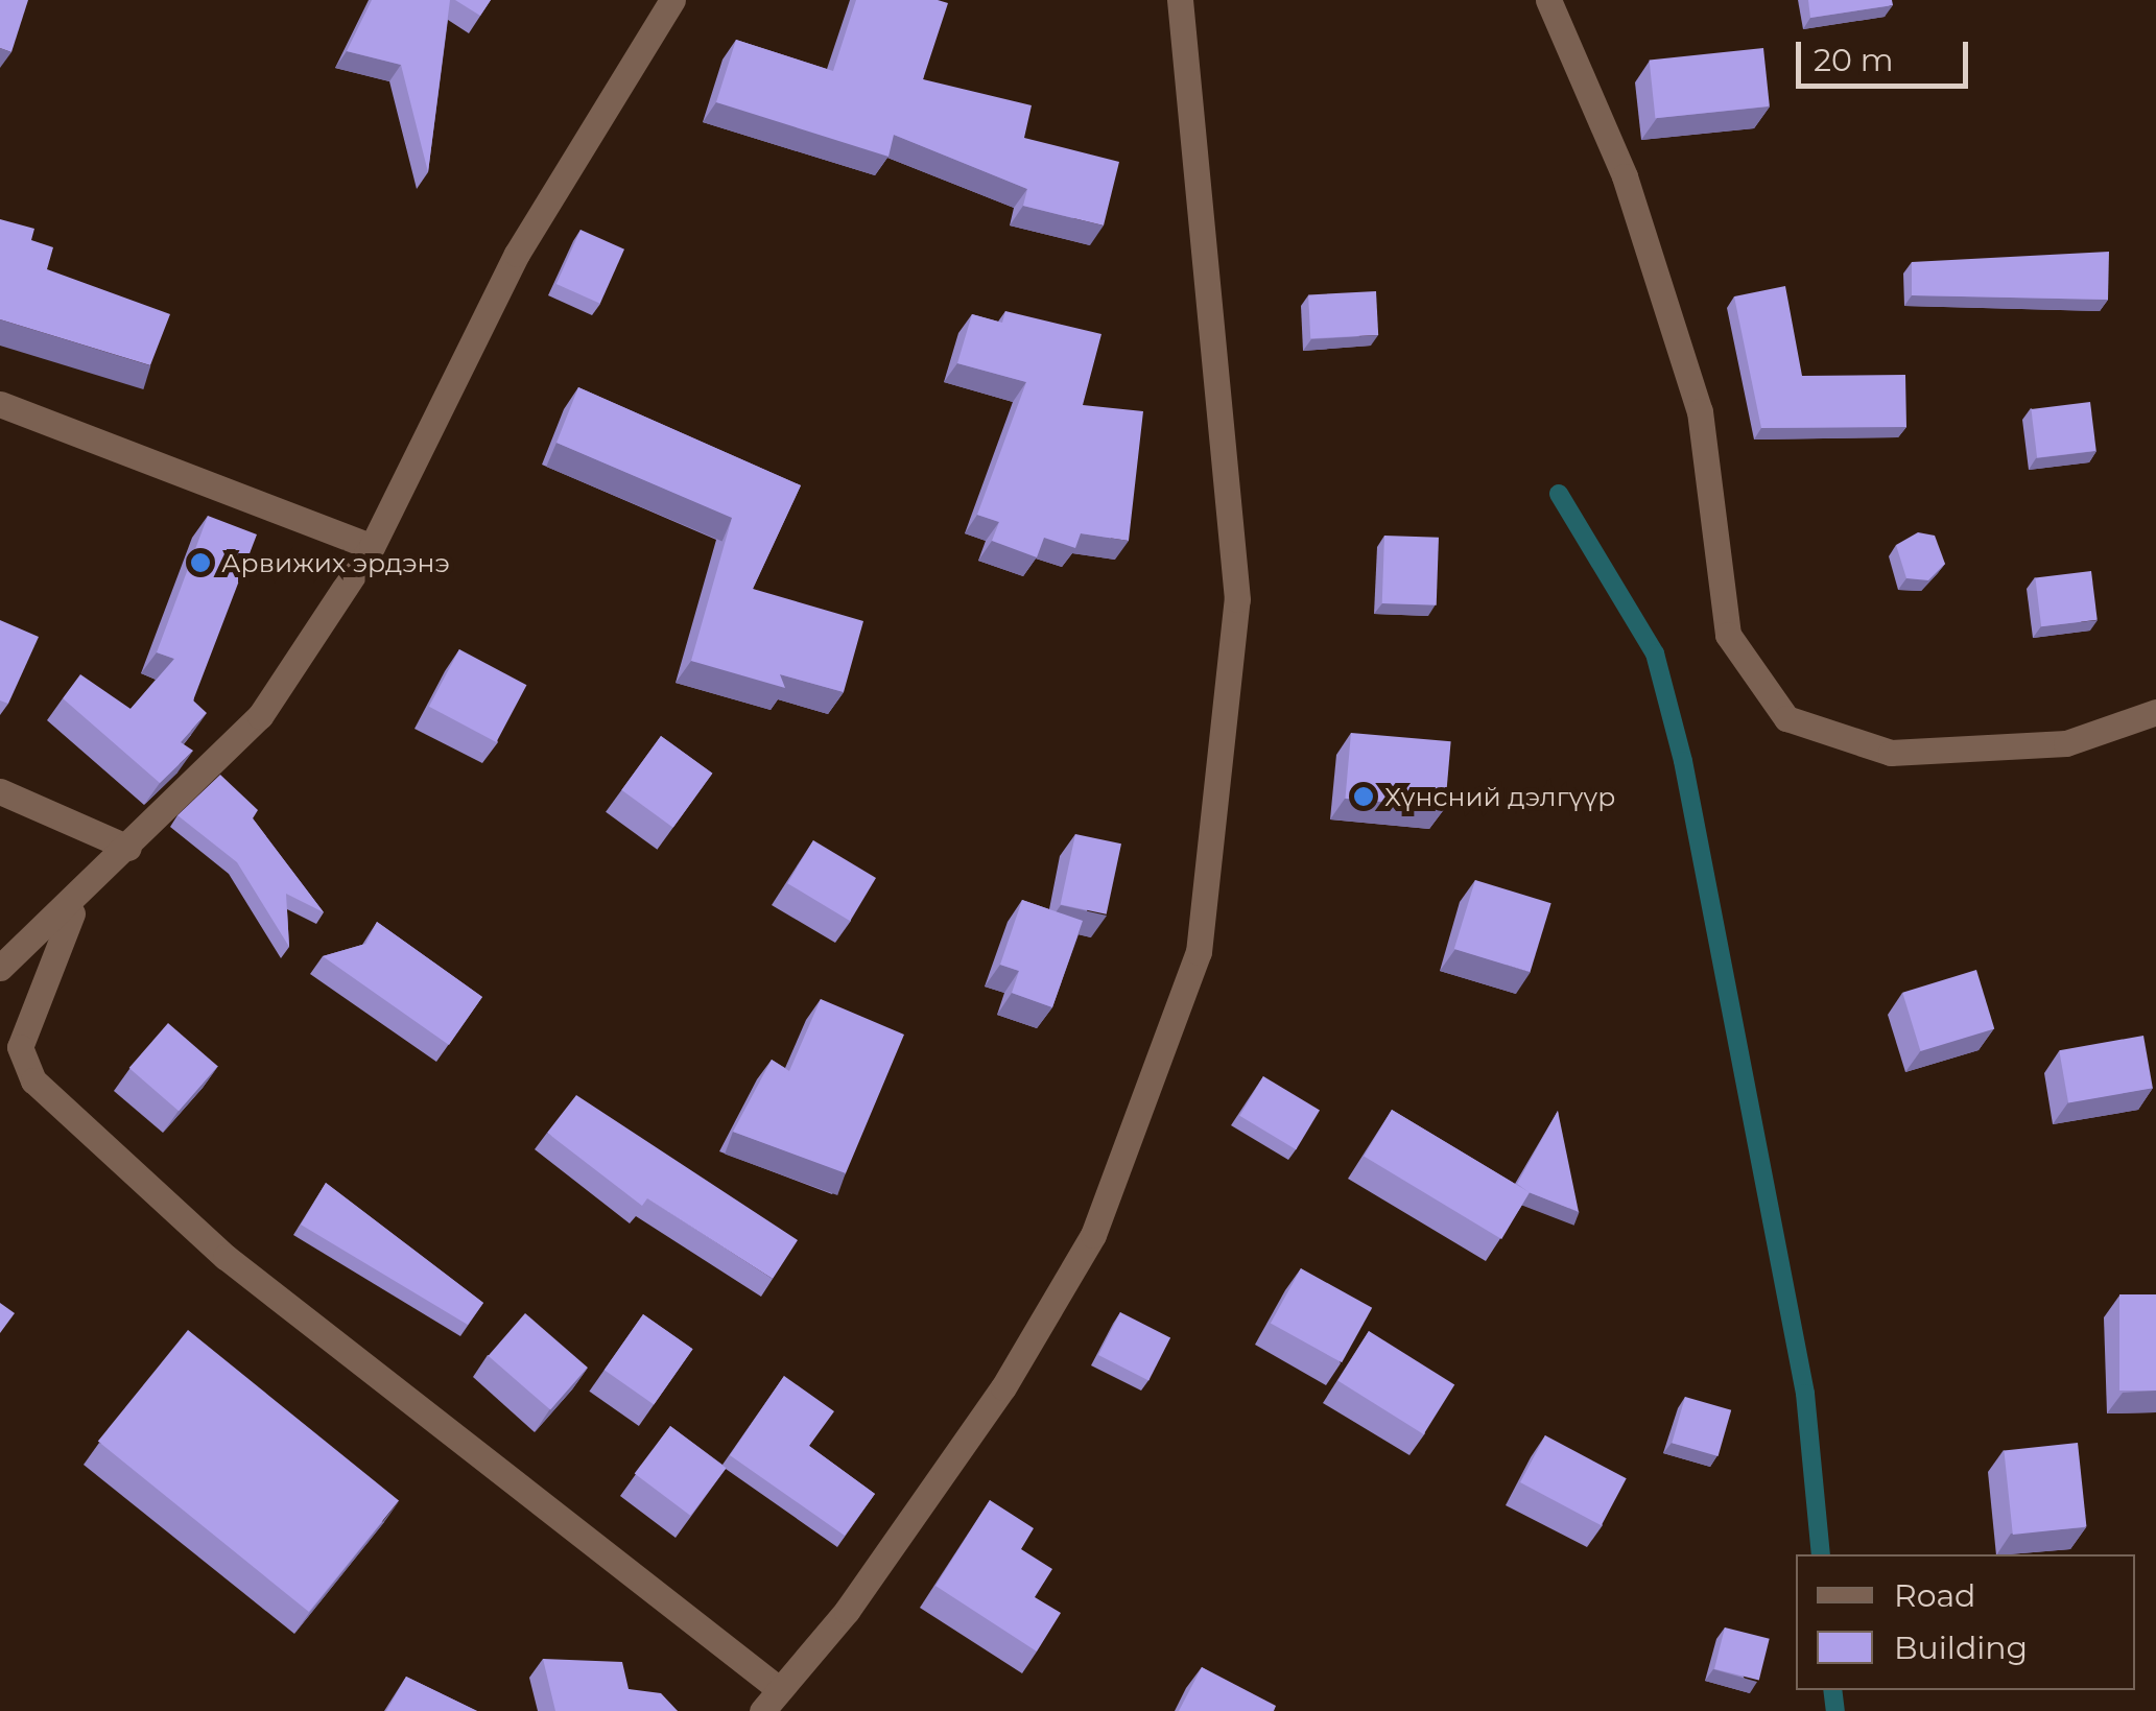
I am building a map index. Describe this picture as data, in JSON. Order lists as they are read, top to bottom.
{
  "places": ["Арвижих эрдэнэ", "Хүнсний дэлгүүр"],
  "legend": ["Road", "Building"],
  "scale_bar": "20 m"
}
